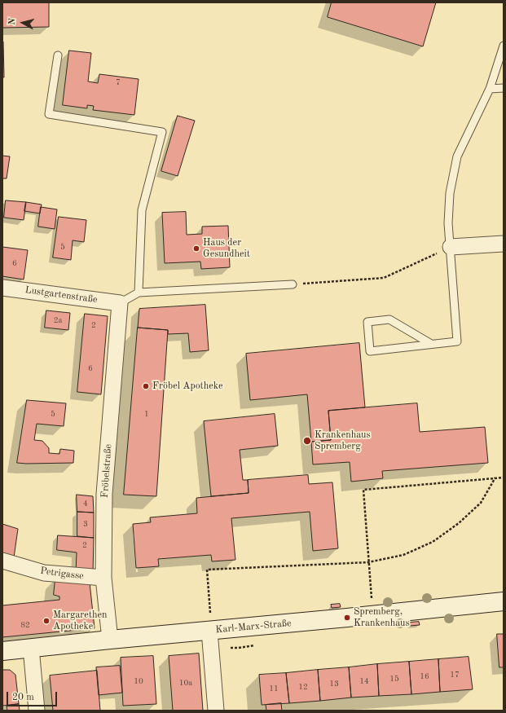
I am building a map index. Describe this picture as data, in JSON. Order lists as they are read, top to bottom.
{
  "streets": {
    "main road": ["Karl-Marx-Straße"],
    "street": ["Lustgartenstraße", "Fröbelstraße", "Petrigasse"]
  },
  "crossings": [
    ["Lustgartenstraße", "Fröbelstraße"],
    ["Fröbelstraße", "Petrigasse"],
    ["Fröbelstraße", "Karl-Marx-Straße"]
  ],
  "places": [
    "Haus der Gesundheit",
    "Fröbel Apotheke",
    "Krankenhaus Spremberg",
    "Spremberg, Krankenhaus",
    "Margarethen Apotheke"
  ],
  "house_numbers": [
    "7",
    "5",
    "6",
    "2a",
    "2",
    "6",
    "5",
    "1",
    "4",
    "3",
    "2",
    "82",
    "17",
    "16",
    "15",
    "10",
    "14",
    "10a",
    "13",
    "12",
    "11"
  ],
  "scale_bar": "20 m",
  "north": "left"
}
